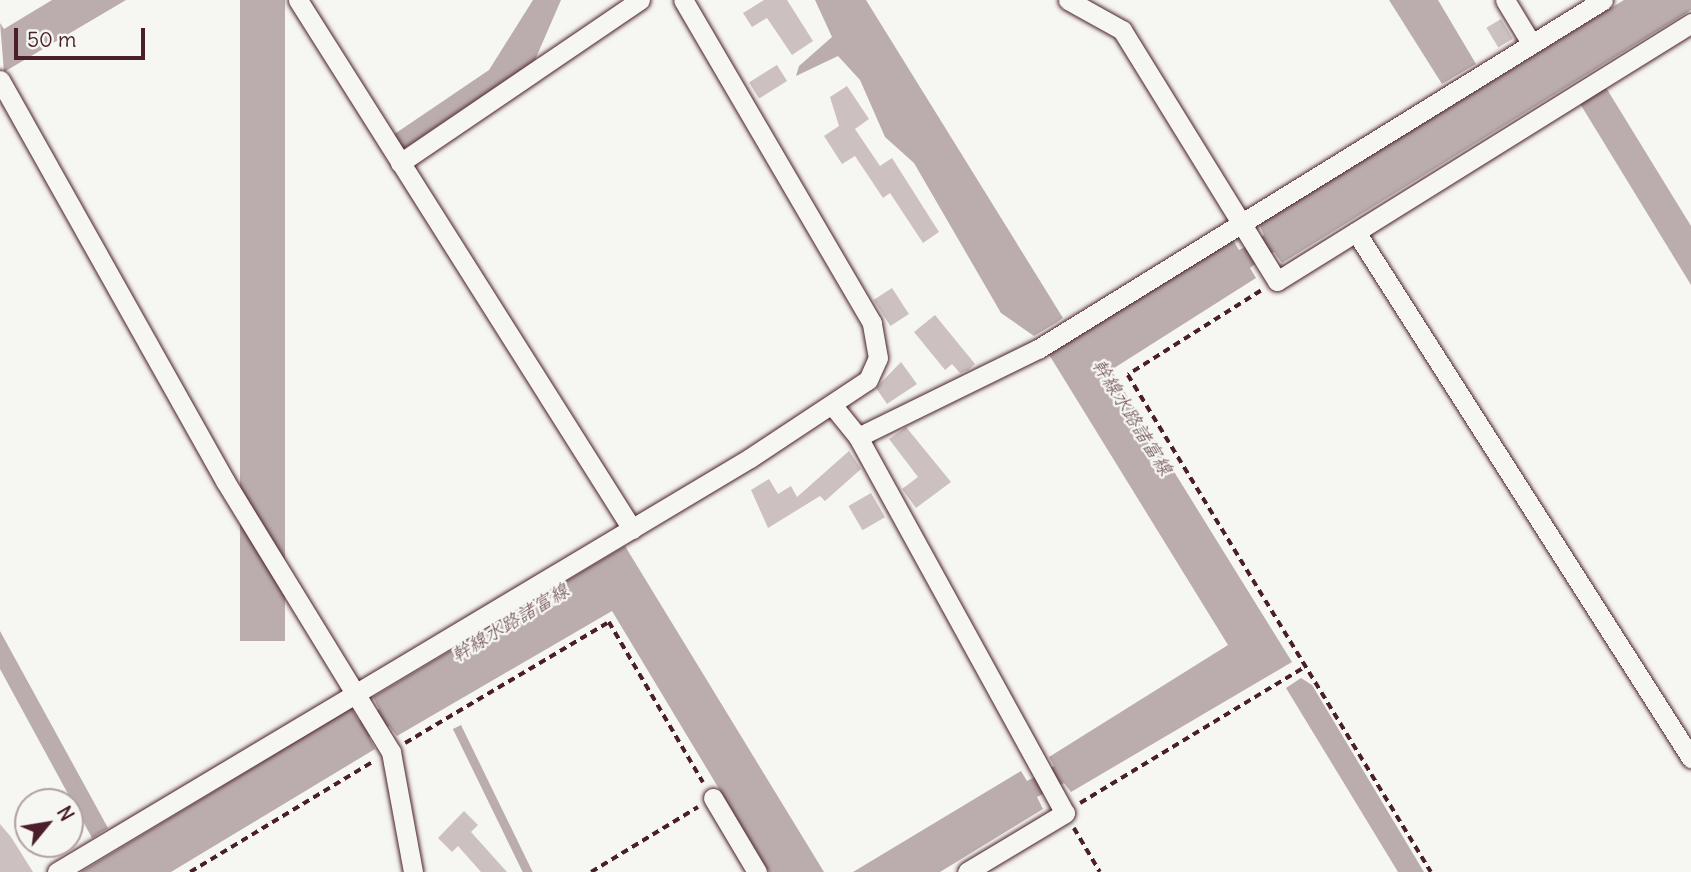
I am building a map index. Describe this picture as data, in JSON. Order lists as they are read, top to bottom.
{
  "water": ["幹線水路諸富線"],
  "scale_bar": "50 m",
  "north": "top right"
}
